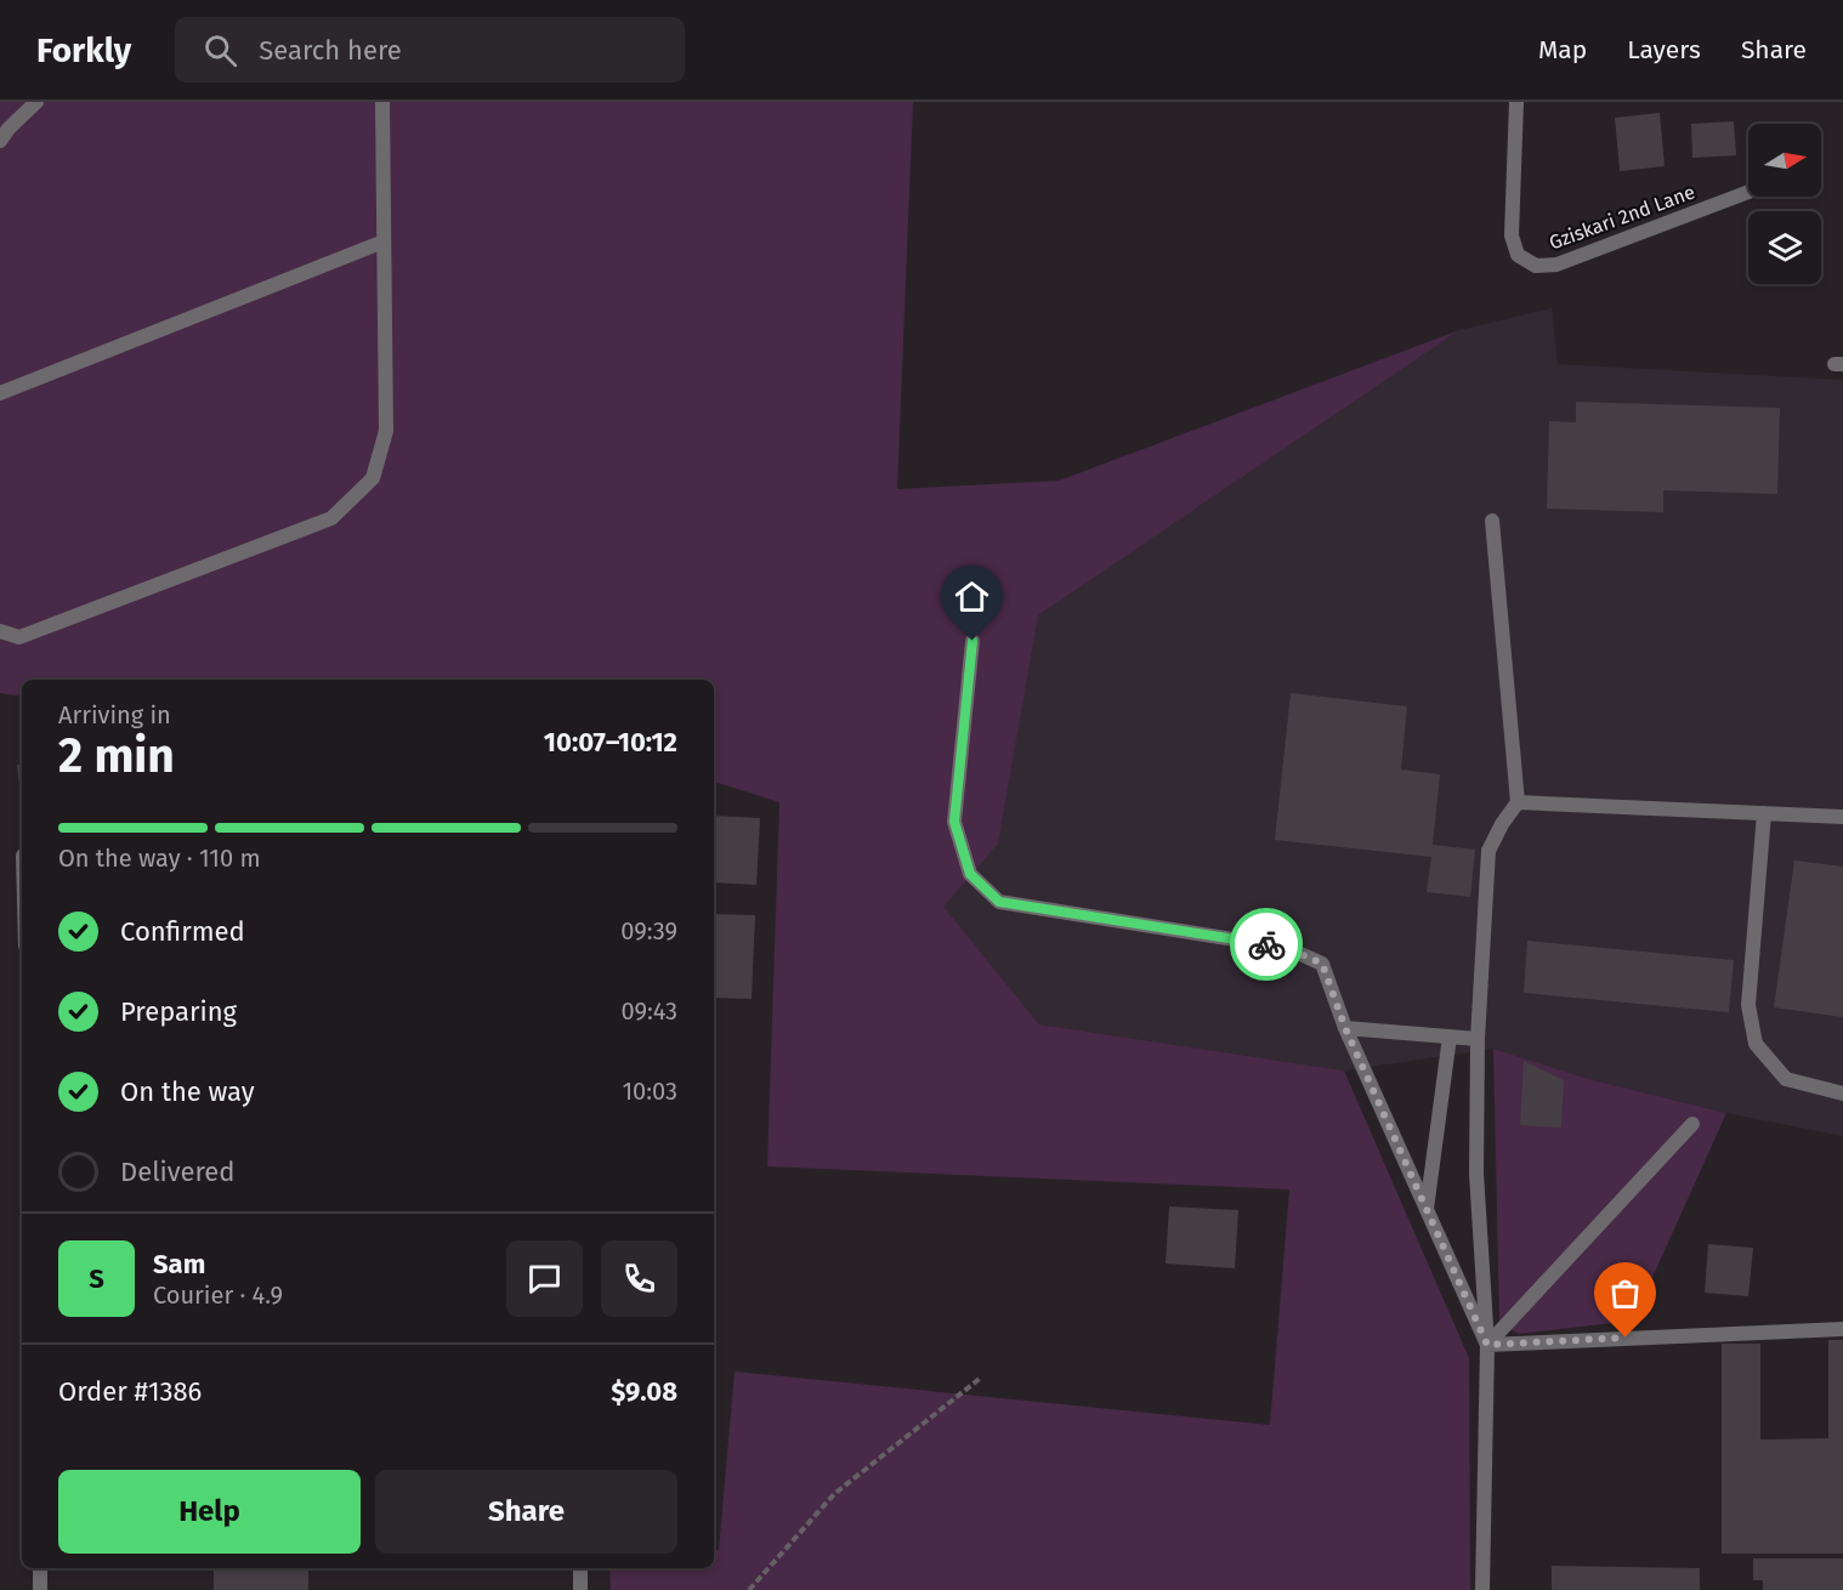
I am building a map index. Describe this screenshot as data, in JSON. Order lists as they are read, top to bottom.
{
  "streets": {
    "street": ["Gziskari 2nd Lane"]
  },
  "north": "right",
  "page": {
    "header": "Forkly",
    "search": "Search here",
    "nav": ["Map", "Layers", "Share"],
    "heading": ["2 min", "Arriving in", "10:07–10:12"],
    "panel": [
      "Sam",
      "Courier · 4.9",
      "Order #1386",
      "$9.08"
    ],
    "bar": "On the way · 110 m",
    "list": [
      ["Confirmed", "09:39"],
      ["Preparing", "09:43"],
      ["On the way", "10:03"],
      "Delivered"
    ],
    "round": "S",
    "buttons": ["Help", "Share"]
  }
}
